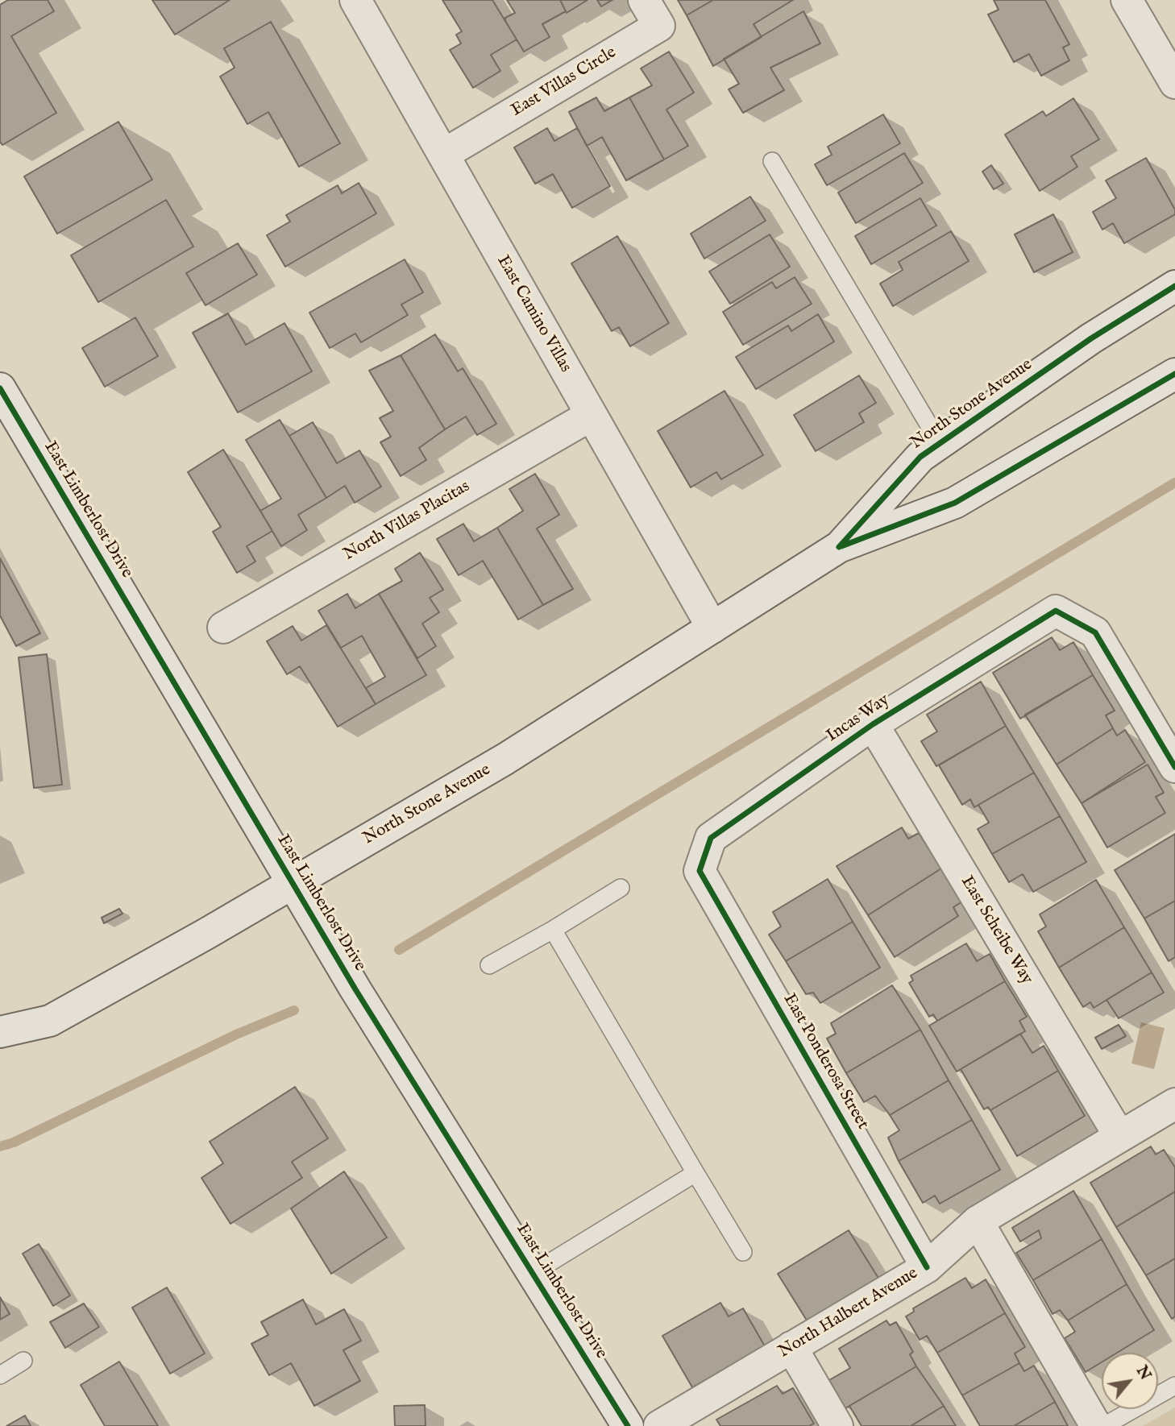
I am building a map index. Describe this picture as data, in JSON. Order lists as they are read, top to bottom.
{
  "streets": {
    "street": [
      "East Villas Circle",
      "East Camino Villas",
      "North Stone Avenue",
      "East Limberlost Drive",
      "North Villas Placitas",
      "Incas Way",
      "East Scheibe Way",
      "East Ponderosa Street",
      "North Halbert Avenue"
    ]
  },
  "crossings": [
    ["East Villas Circle", "East Camino Villas"],
    ["East Camino Villas", "North Stone Avenue"],
    ["East Camino Villas", "North Villas Placitas"],
    ["North Stone Avenue", "East Limberlost Drive"],
    ["Incas Way", "East Scheibe Way"],
    ["Incas Way", "East Ponderosa Street"],
    ["East Scheibe Way", "North Halbert Avenue"],
    ["East Ponderosa Street", "North Halbert Avenue"]
  ],
  "north": "top right"
}
